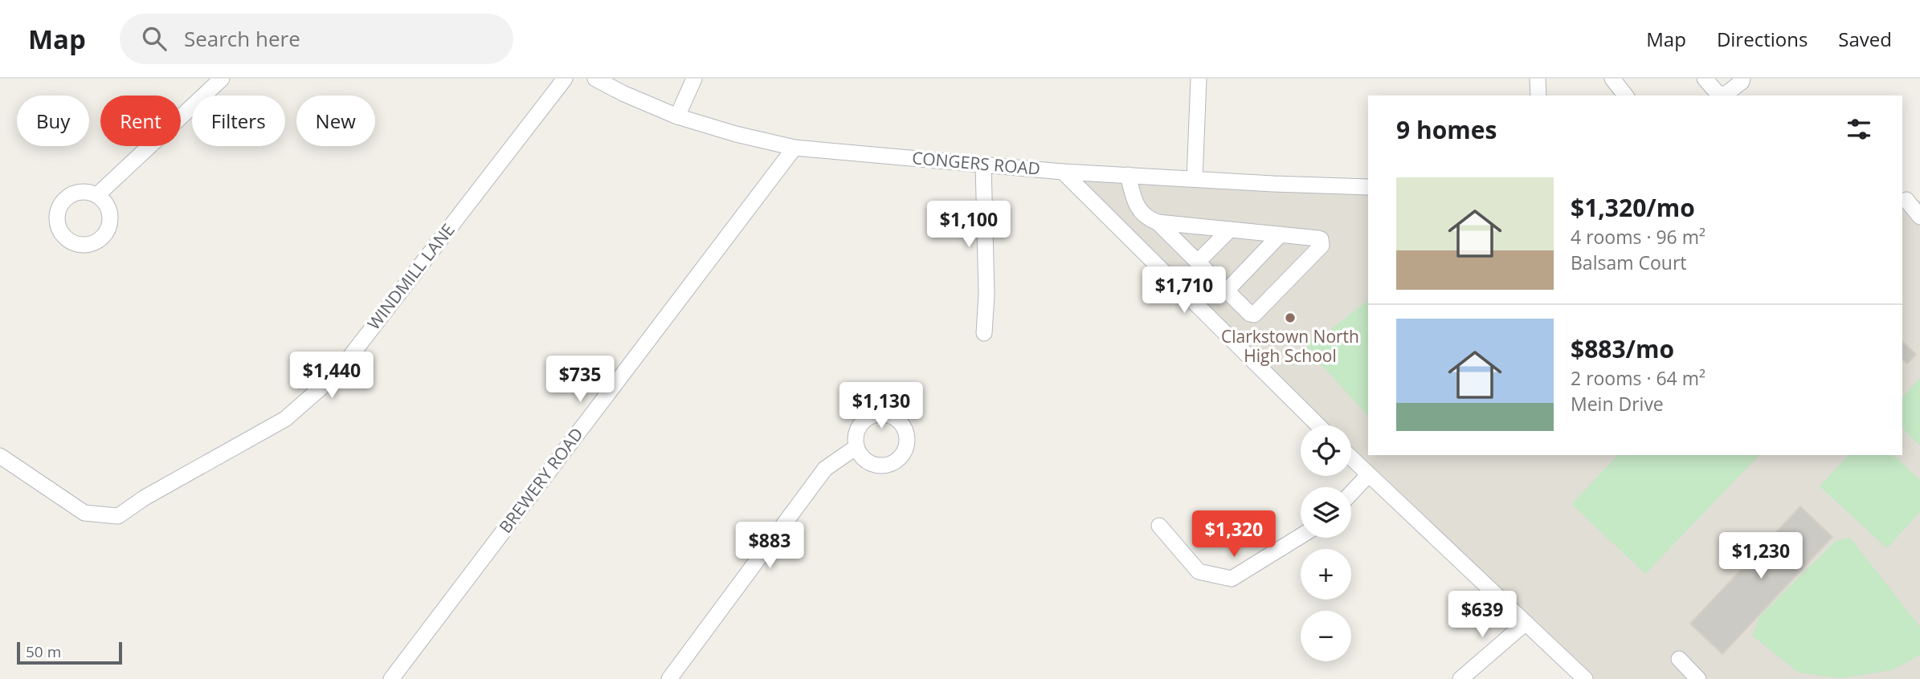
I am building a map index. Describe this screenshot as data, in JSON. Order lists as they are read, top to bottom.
{
  "streets": {
    "street": ["CONGERS ROAD", "WINDMILL LANE", "BREWERY ROAD"]
  },
  "crossings": [
    ["CONGERS ROAD", "BREWERY ROAD"]
  ],
  "places": ["Clarkstown North High School"],
  "scale_bar": "50 m",
  "page": {
    "header": "Map",
    "search": "Search here",
    "nav": ["Map", "Directions", "Saved"],
    "chip": [
      "Buy",
      "Rent",
      "Filters",
      "New"
    ],
    "heading": "9 homes",
    "list": [
      {
        "name": "$1,320/mo",
        "note": "4 rooms · 96 m² · Balsam Court"
      },
      {
        "name": "$883/mo",
        "note": "2 rooms · 64 m² · Mein Drive"
      }
    ],
    "price": [
      "$1,100",
      "$1,710",
      "$1,440",
      "$735",
      "$1,130",
      "$1,320",
      "$883",
      "$1,230",
      "$639"
    ],
    "map_buttons": ["+", "−"],
    "scale": "50 m"
  }
}
